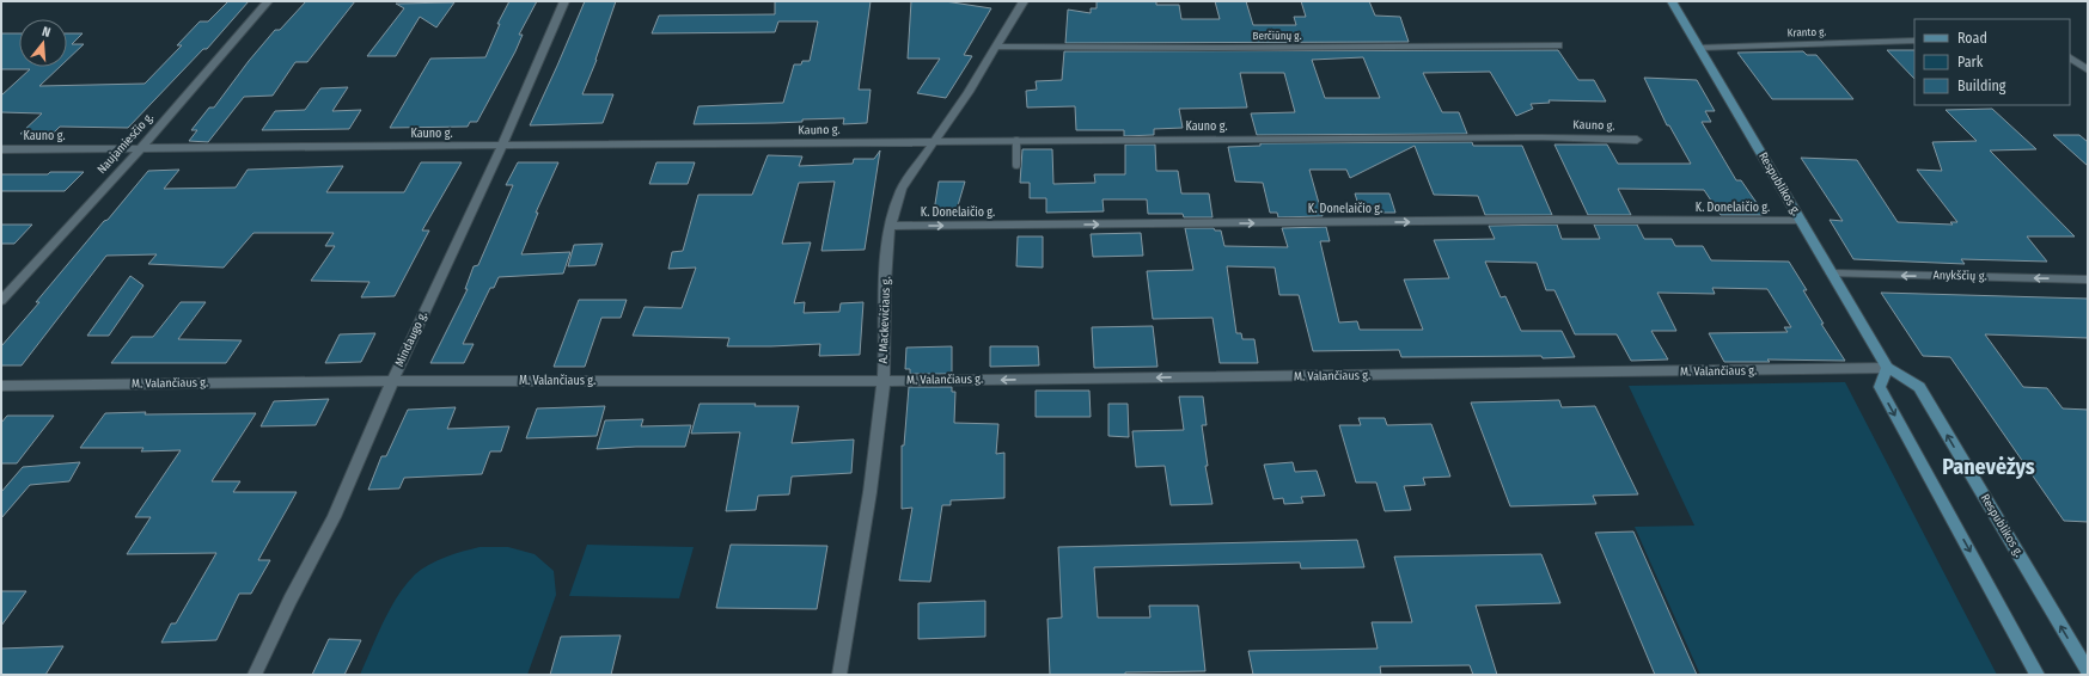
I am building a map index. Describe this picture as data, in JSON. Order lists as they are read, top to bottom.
{
  "streets": {
    "main road": ["Respublikos g."],
    "street": [
      "Kranto g.",
      "Berčiūnų g.",
      "Kauno g.",
      "Naujamiesčio g.",
      "K. Donelaičio g.",
      "Anykščių g.",
      "A. Mackevičiaus g.",
      "Mindaugo g.",
      "M. Valančiaus g."
    ]
  },
  "crossings": [
    ["Kranto g.", "Respublikos g."],
    ["Berčiūnų g.", "A. Mackevičiaus g."],
    ["Kauno g.", "Naujamiesčio g."],
    ["Kauno g.", "A. Mackevičiaus g."],
    ["Kauno g.", "Mindaugo g."],
    ["Respublikos g.", "K. Donelaičio g."],
    ["Respublikos g.", "Anykščių g."],
    ["Respublikos g.", "M. Valančiaus g."],
    ["K. Donelaičio g.", "A. Mackevičiaus g."],
    ["A. Mackevičiaus g.", "M. Valančiaus g."],
    ["Mindaugo g.", "M. Valančiaus g."]
  ],
  "one_way": ["K. Donelaičio g.", "Anykščių g.", "M. Valančiaus g."],
  "districts": ["Panevėžys"],
  "legend": ["Road", "Park", "Building"],
  "north": "top"
}
